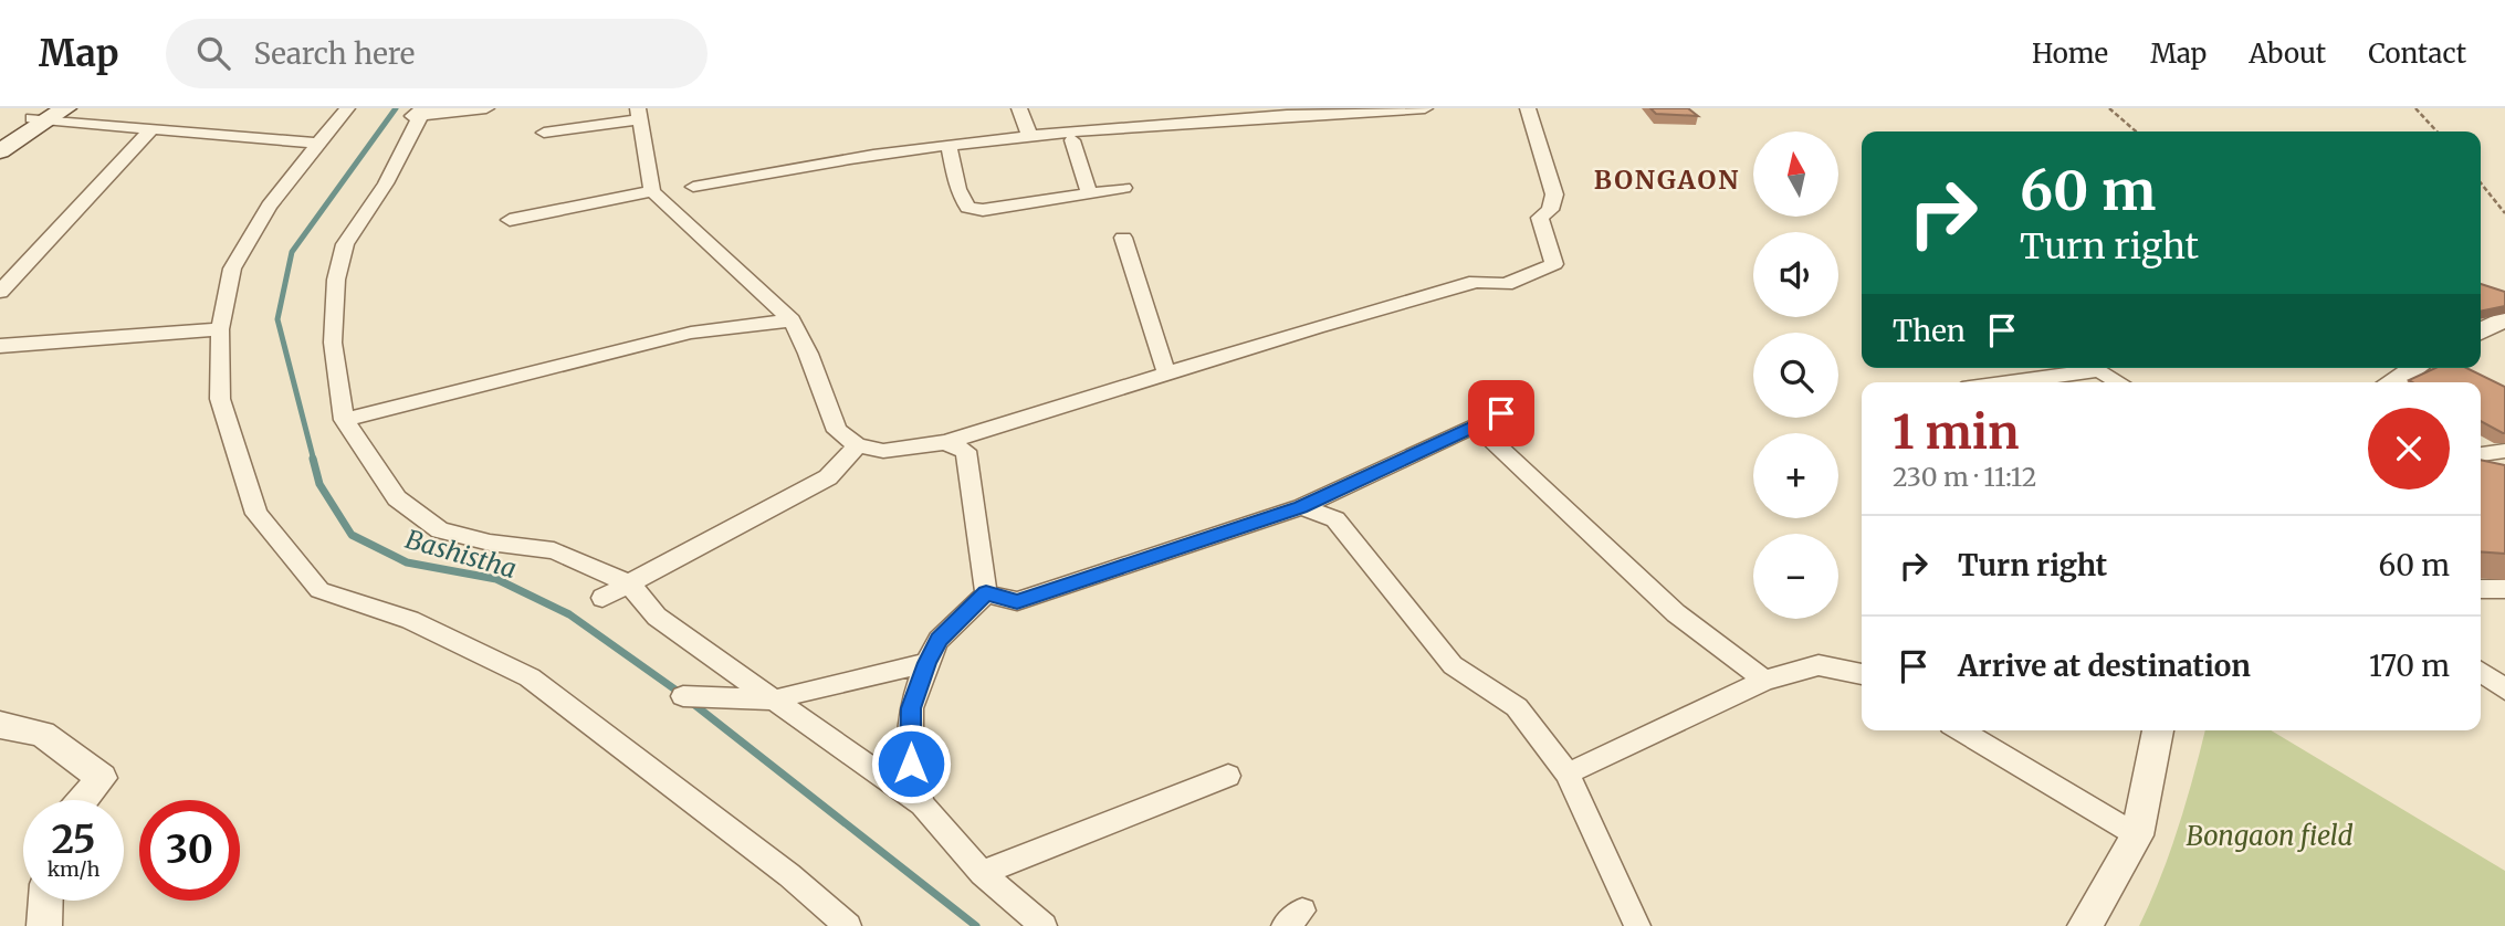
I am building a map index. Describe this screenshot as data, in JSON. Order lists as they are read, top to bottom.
{
  "districts": ["BONGAON"],
  "water": ["Bashistha"],
  "parks": ["Bongaon field"],
  "north": "top",
  "page": {
    "header": "Map",
    "search": "Search here",
    "nav": [
      "Home",
      "Map",
      "About",
      "Contact"
    ],
    "map_buttons": ["+", "−"],
    "turn": ["60 m", "Turn right"],
    "then": "Then",
    "heading": ["1 min", "230 m · 11:12"],
    "list": [
      {
        "name": "Turn right",
        "value": "60 m"
      },
      {
        "name": "Arrive at destination",
        "value": "170 m"
      }
    ],
    "speed": "25 km/h",
    "limit": "30"
  }
}
